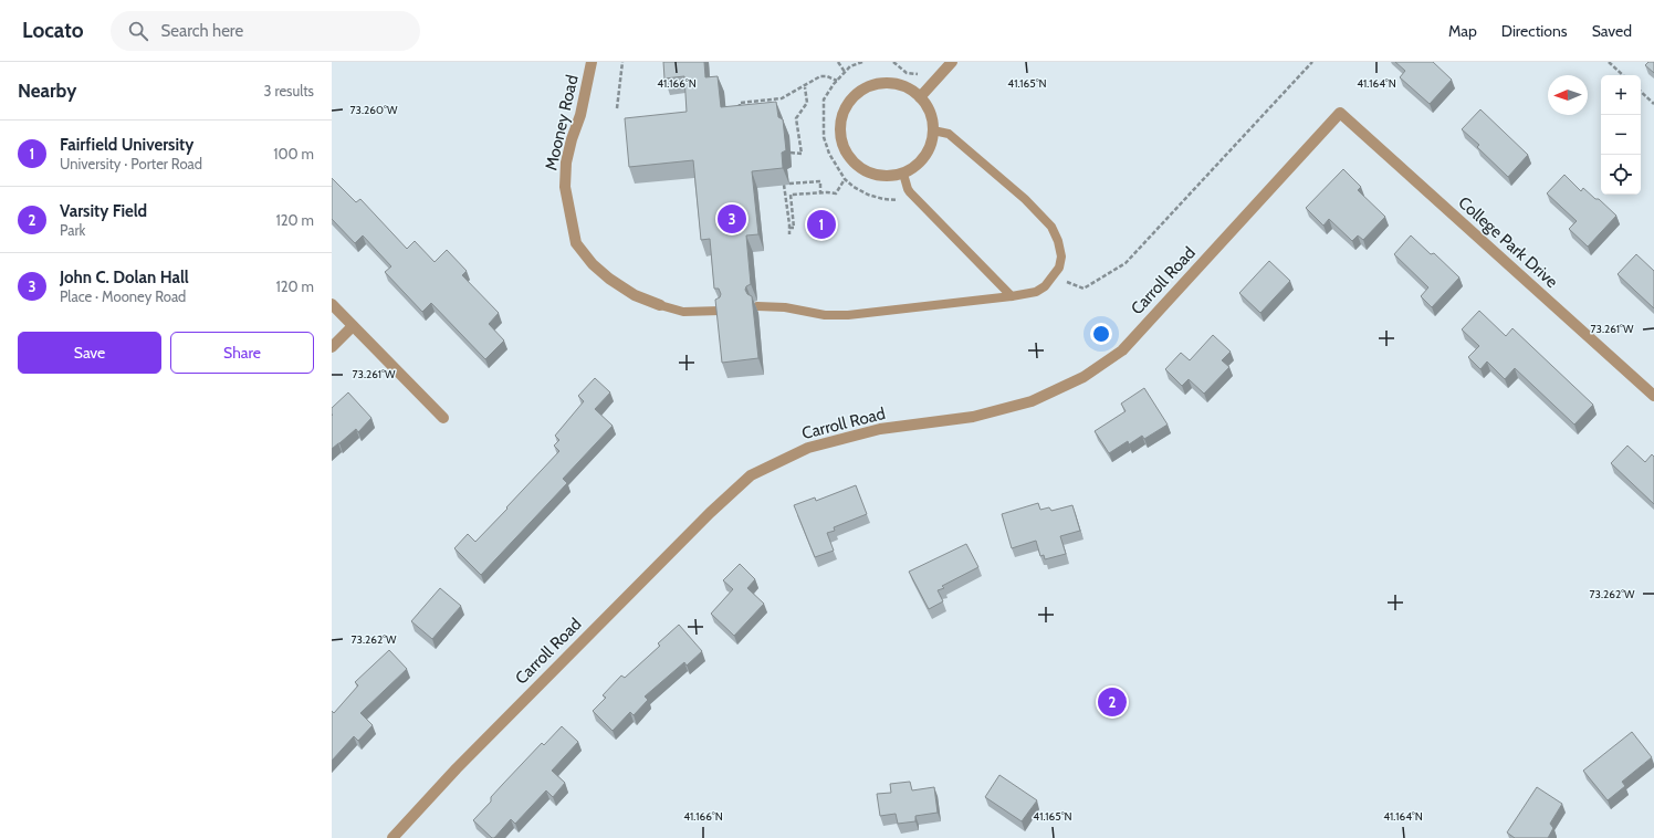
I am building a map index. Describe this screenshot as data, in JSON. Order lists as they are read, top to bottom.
{
  "streets": {
    "street": ["Mooney Road", "College Park Drive", "Carroll Road"]
  },
  "crossings": [
    ["College Park Drive", "Carroll Road"]
  ],
  "north": "left",
  "page": {
    "header": "Locato",
    "search": "Search here",
    "nav": ["Map", "Directions", "Saved"],
    "heading": ["Nearby", "3 results"],
    "map_buttons": ["+", "−"],
    "list": [
      {
        "mark": "1",
        "name": "Fairfield University",
        "note": "University · Porter Road",
        "value": "100 m"
      },
      {
        "mark": "2",
        "name": "Varsity Field",
        "note": "Park",
        "value": "120 m"
      },
      {
        "mark": "3",
        "name": "John C. Dolan Hall",
        "note": "Place · Mooney Road",
        "value": "120 m"
      }
    ],
    "pins": ["3", "1", "2"],
    "buttons": ["Save", "Share"]
  },
  "coordinates": [
    "41.166°N",
    "41.165°N",
    "41.164°N",
    "73.260°W",
    "73.261°W",
    "73.262°W"
  ]
}
